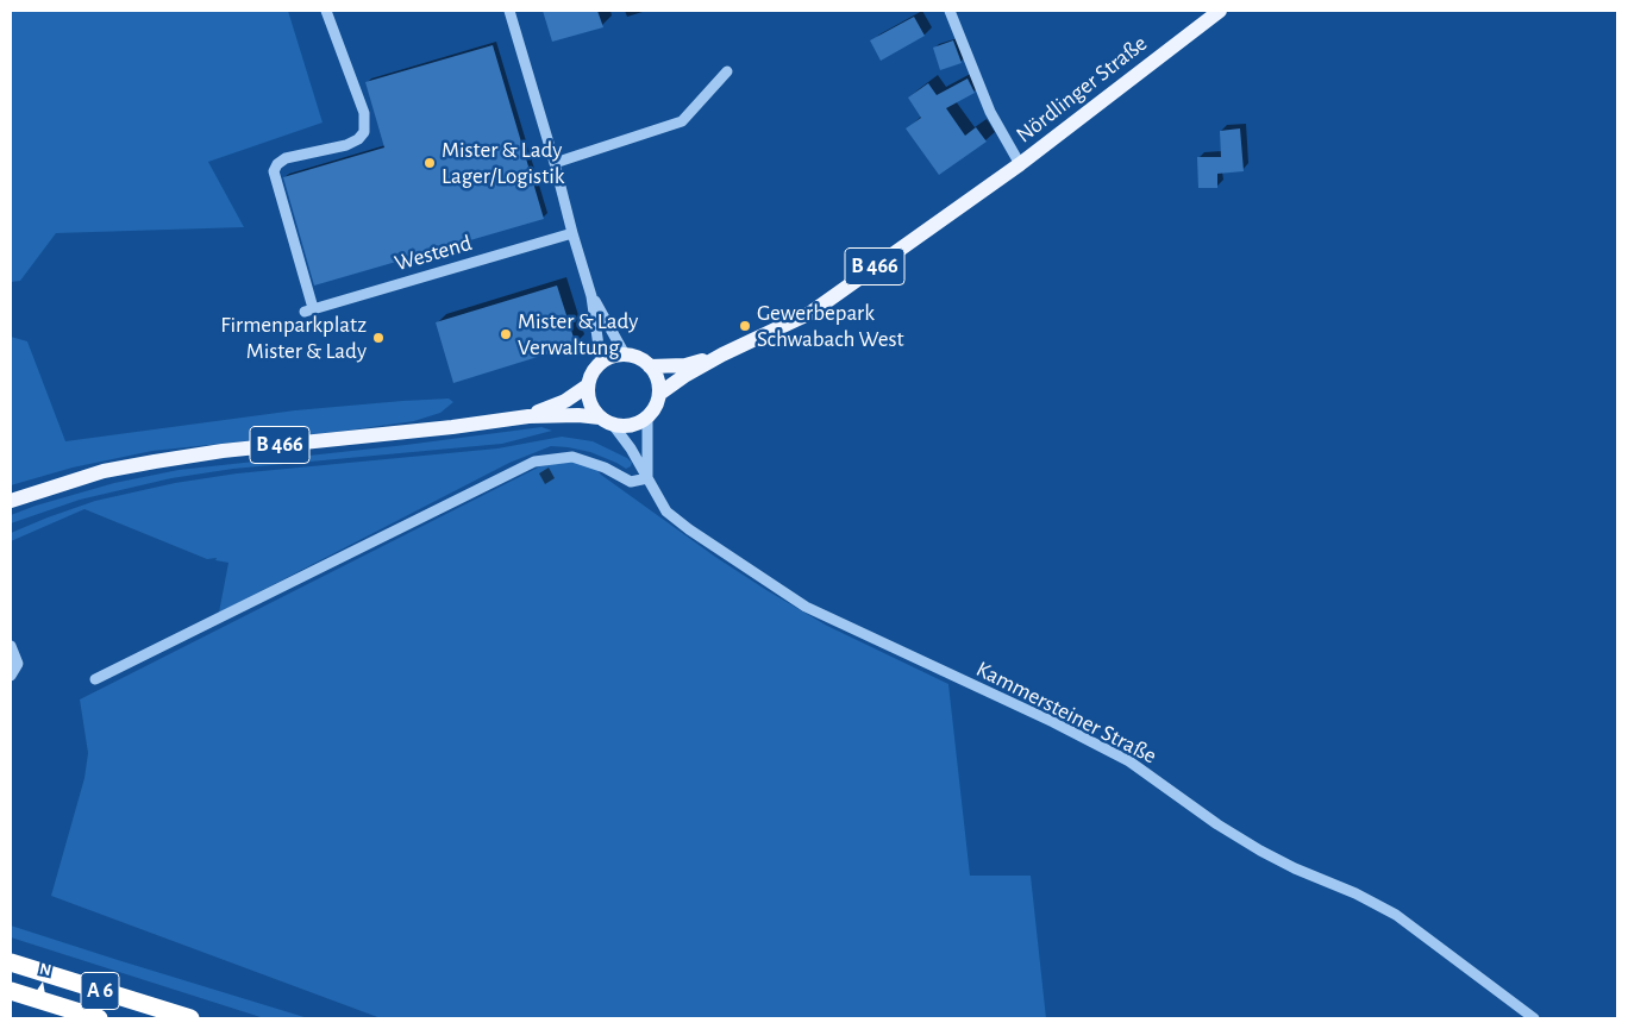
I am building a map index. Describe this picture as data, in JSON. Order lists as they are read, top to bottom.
{
  "streets": {
    "highway": ["A 6"],
    "main road": ["Nördlinger Straße", "B 466"],
    "street": ["Westend", "Kammersteiner Straße"]
  },
  "crossings": [
    ["Nördlinger Straße", "B 466"],
    ["B 466", "Kammersteiner Straße"]
  ],
  "places": [
    "Mister & Lady Lager/Logistik",
    "Gewerbepark Schwabach West",
    "Mister & Lady Verwaltung",
    "Firmenparkplatz Mister & Lady"
  ],
  "north": "top"
}
